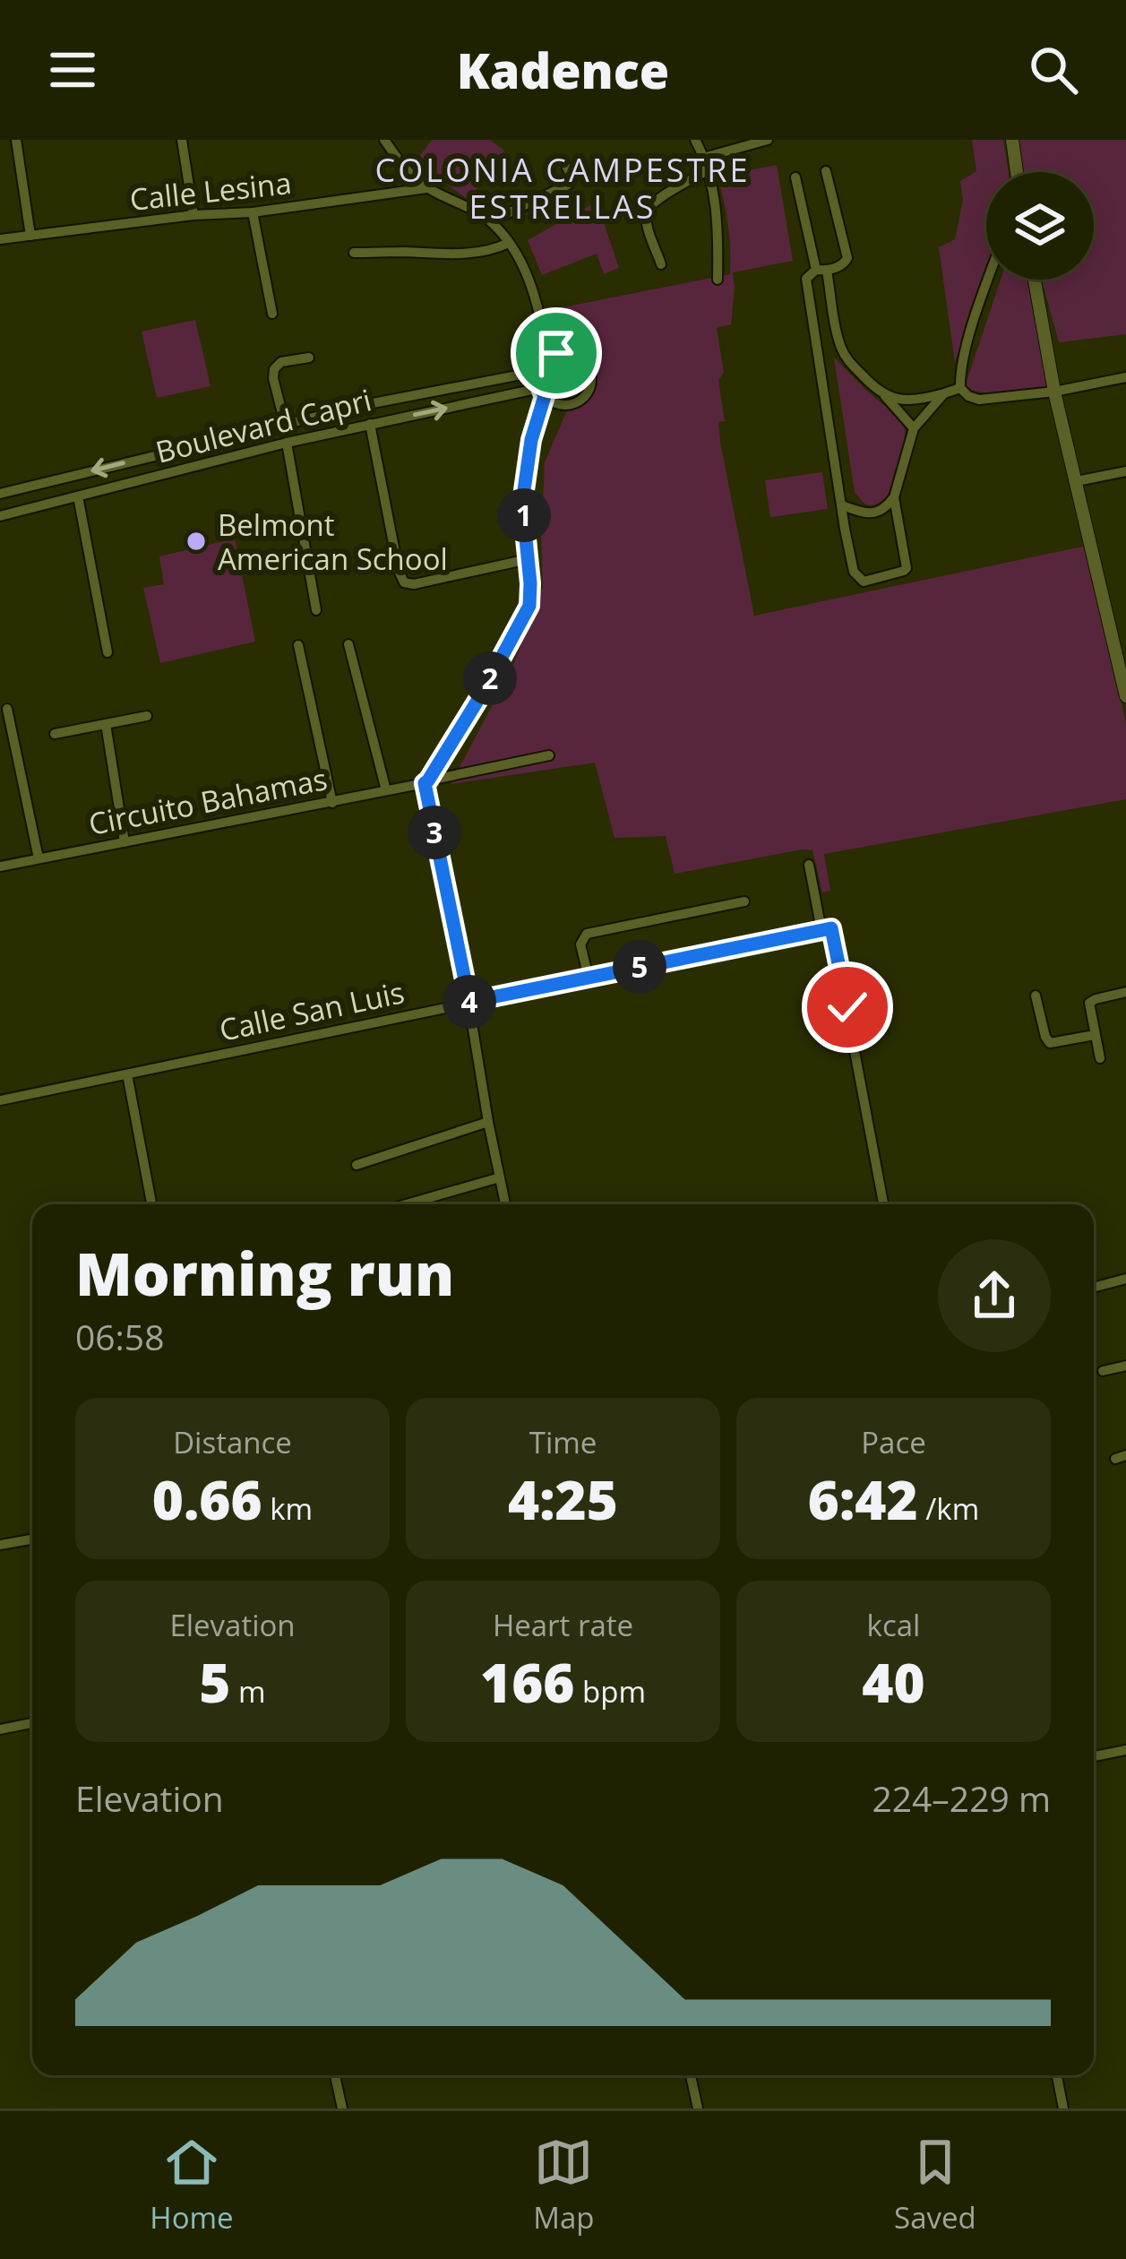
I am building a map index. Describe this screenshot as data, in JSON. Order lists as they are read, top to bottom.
{
  "streets": {
    "street": [
      "Calle Lesina",
      "Boulevard Capri",
      "Circuito Bahamas",
      "Calle San Luis"
    ]
  },
  "districts": ["COLONIA CAMPESTRE ESTRELLAS"],
  "places": ["Belmont American School"],
  "page": {
    "header": "Kadence",
    "pins": [
      "1",
      "2",
      "3",
      "5",
      "4"
    ],
    "heading": ["Morning run", "06:58"],
    "stats": [
      ["Distance", "0.66 km"],
      ["Time", "4:25"],
      ["Pace", "6:42 /km"],
      ["Elevation", "5 m"],
      ["Heart rate", "166 bpm"],
      ["kcal", "40"]
    ],
    "chart": ["Elevation", "224–229 m"],
    "tabs": ["Home", "Map", "Saved"]
  }
}
